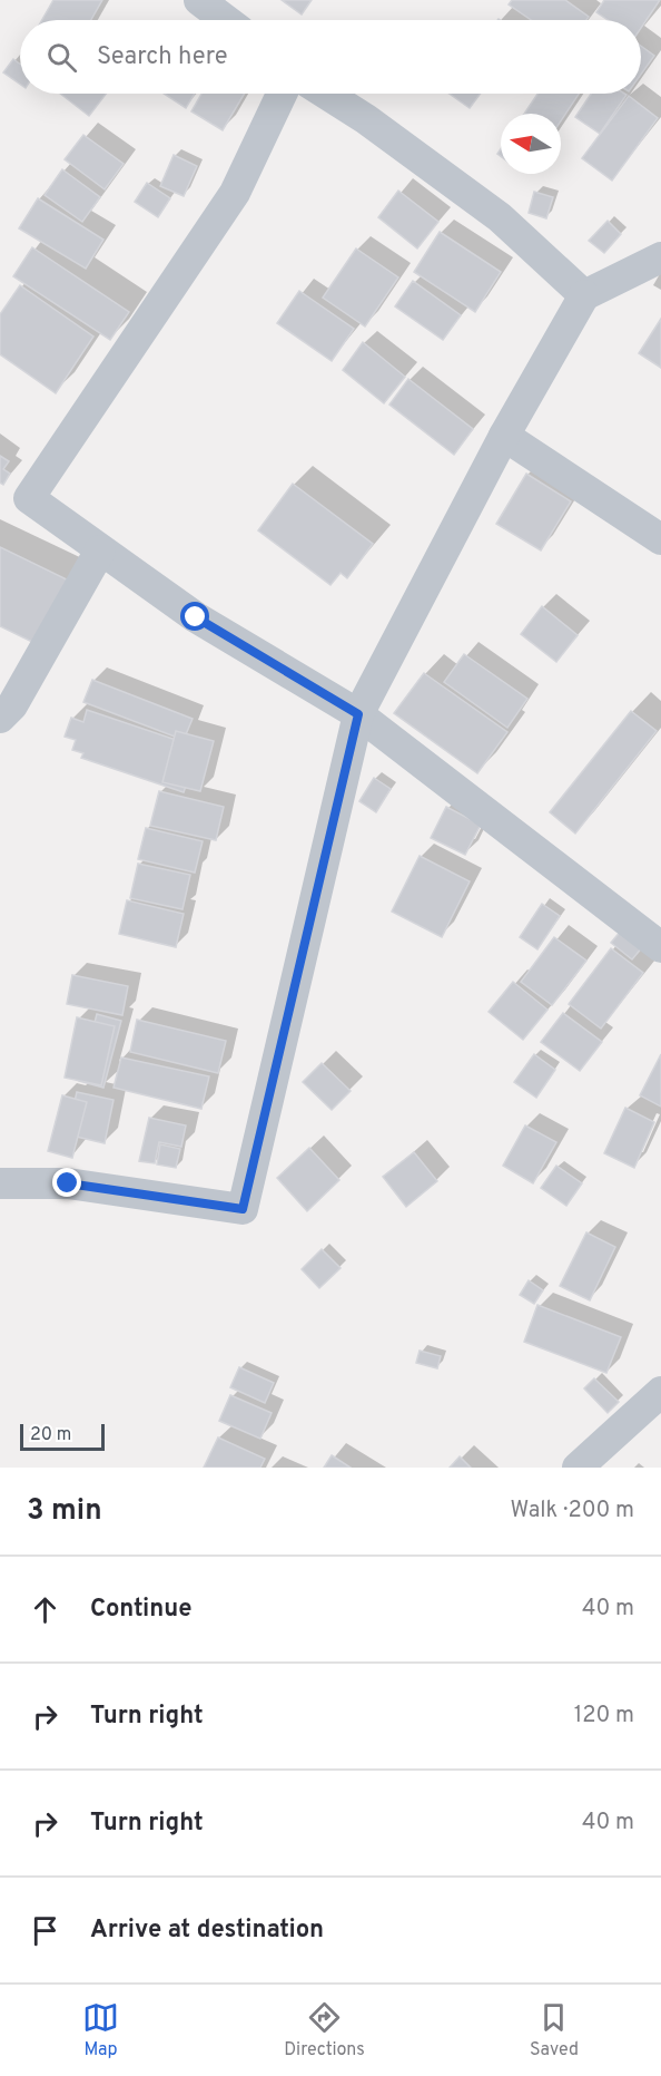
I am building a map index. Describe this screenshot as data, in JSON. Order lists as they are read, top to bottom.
{
  "scale_bar": "20 m",
  "north": "left",
  "page": {
    "search": "Search here",
    "scale": "20 m",
    "heading": ["3 min", "Walk · 200 m"],
    "list": [
      ["Continue", "40 m"],
      ["Turn right", "120 m"],
      ["Turn right", "40 m"],
      "Arrive at destination"
    ],
    "nav": ["Map", "Directions", "Saved"]
  }
}
